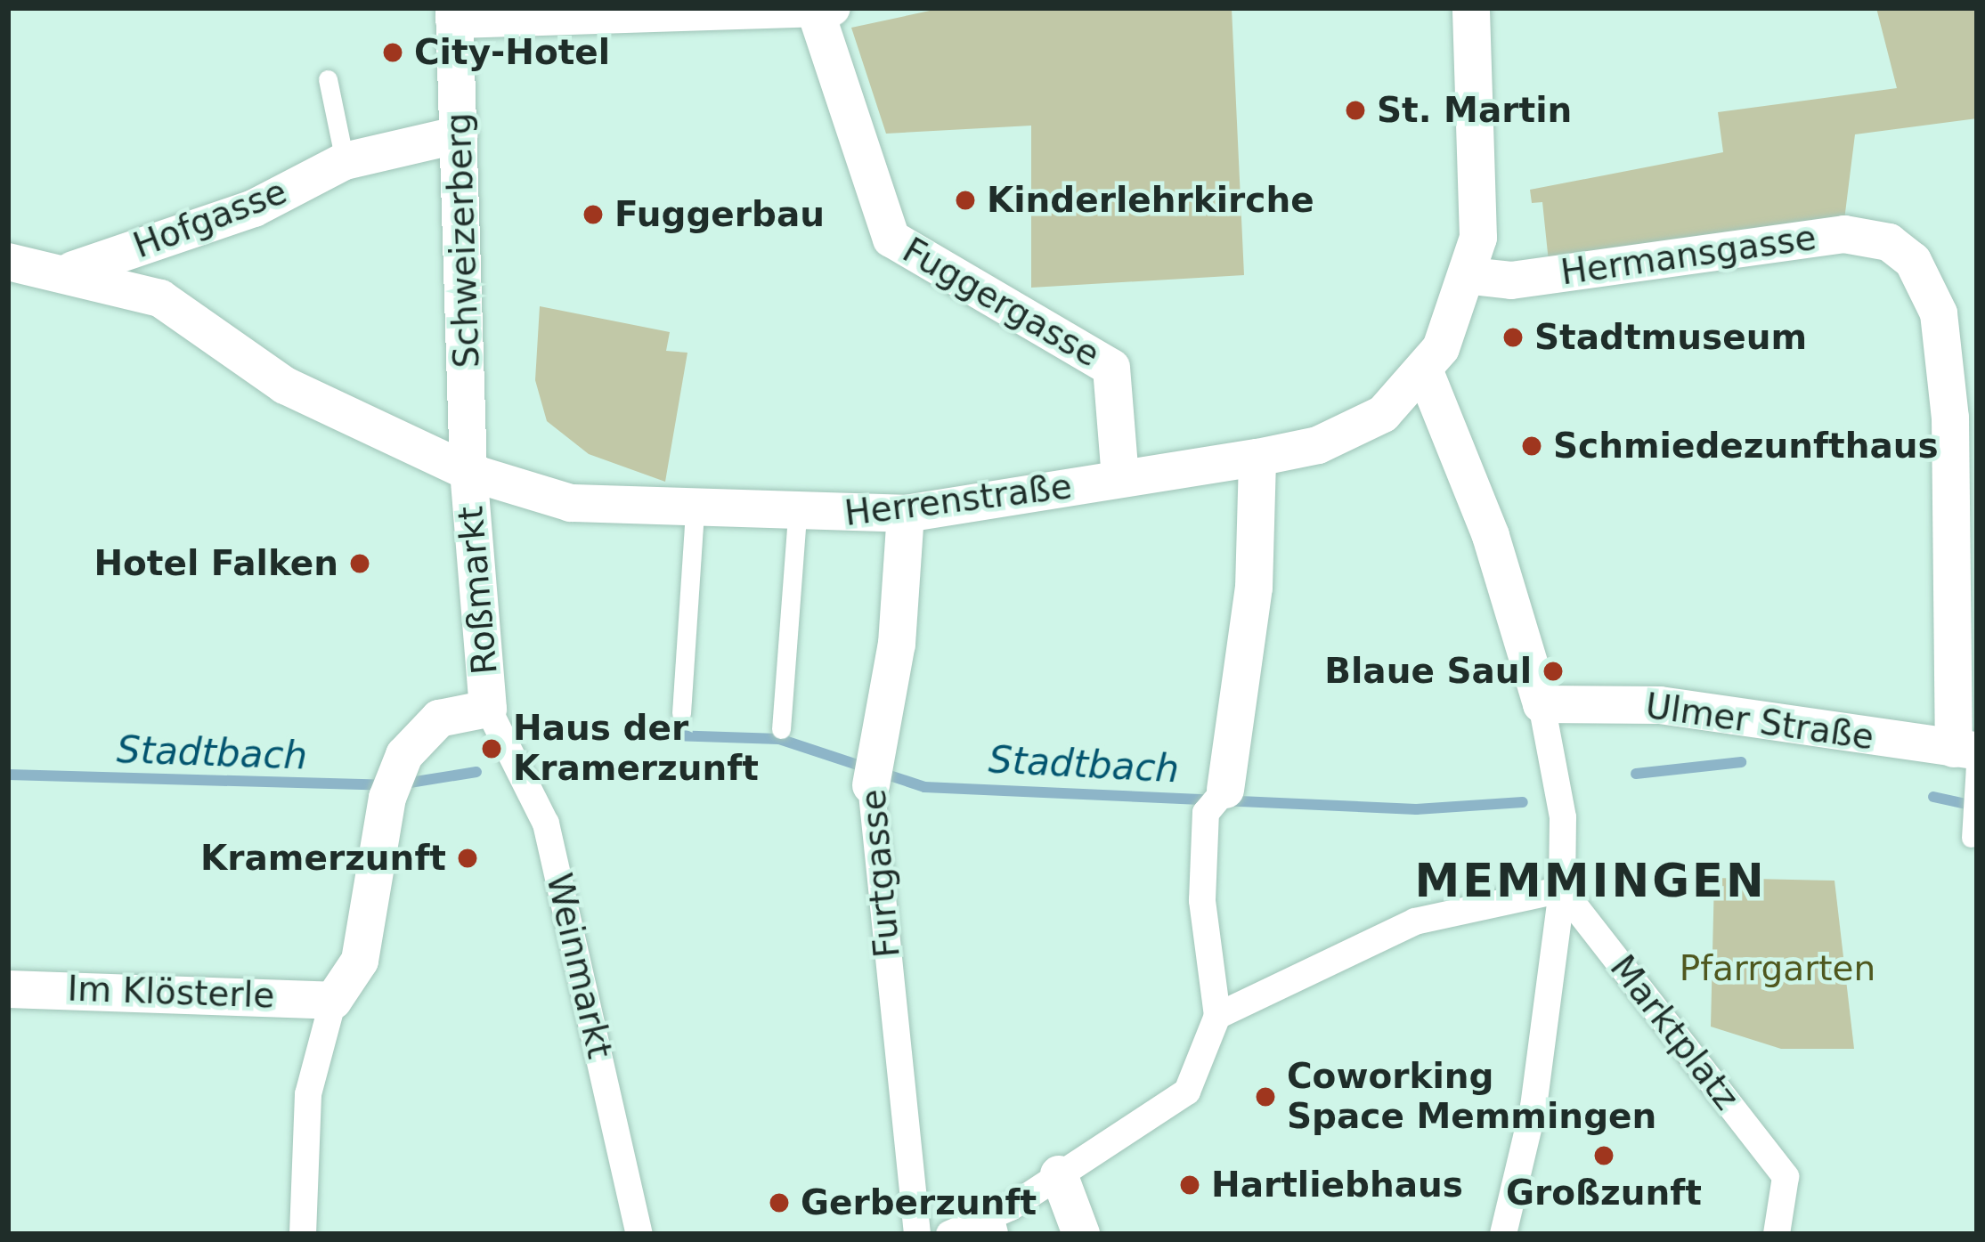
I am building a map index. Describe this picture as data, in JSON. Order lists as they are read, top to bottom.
{
  "streets": {
    "street": [
      "Hofgasse",
      "Schweizerberg",
      "Hermansgasse",
      "Fuggergasse",
      "Herrenstraße",
      "Roßmarkt",
      "Ulmer Straße",
      "Furtgasse",
      "Weinmarkt",
      "Im Klösterle",
      "Marktplatz"
    ]
  },
  "crossings": [
    ["Hofgasse", "Schweizerberg"],
    ["Hofgasse", "Herrenstraße"],
    ["Schweizerberg", "Herrenstraße"],
    ["Schweizerberg", "Roßmarkt"],
    ["Hermansgasse", "Ulmer Straße"],
    ["Fuggergasse", "Herrenstraße"],
    ["Herrenstraße", "Roßmarkt"],
    ["Herrenstraße", "Furtgasse"],
    ["Roßmarkt", "Weinmarkt"],
    ["Ulmer Straße", "Marktplatz"]
  ],
  "districts": ["MEMMINGEN"],
  "water": ["Stadtbach"],
  "parks": ["Pfarrgarten"],
  "places": [
    "City-Hotel",
    "St. Martin",
    "Kinderlehrkirche",
    "Fuggerbau",
    "Stadtmuseum",
    "Schmiedezunfthaus",
    "Hotel Falken",
    "Blaue Saul",
    "Haus der Kramerzunft",
    "Kramerzunft",
    "Coworking Space Memmingen",
    "Großzunft",
    "Hartliebhaus",
    "Gerberzunft"
  ]
}
